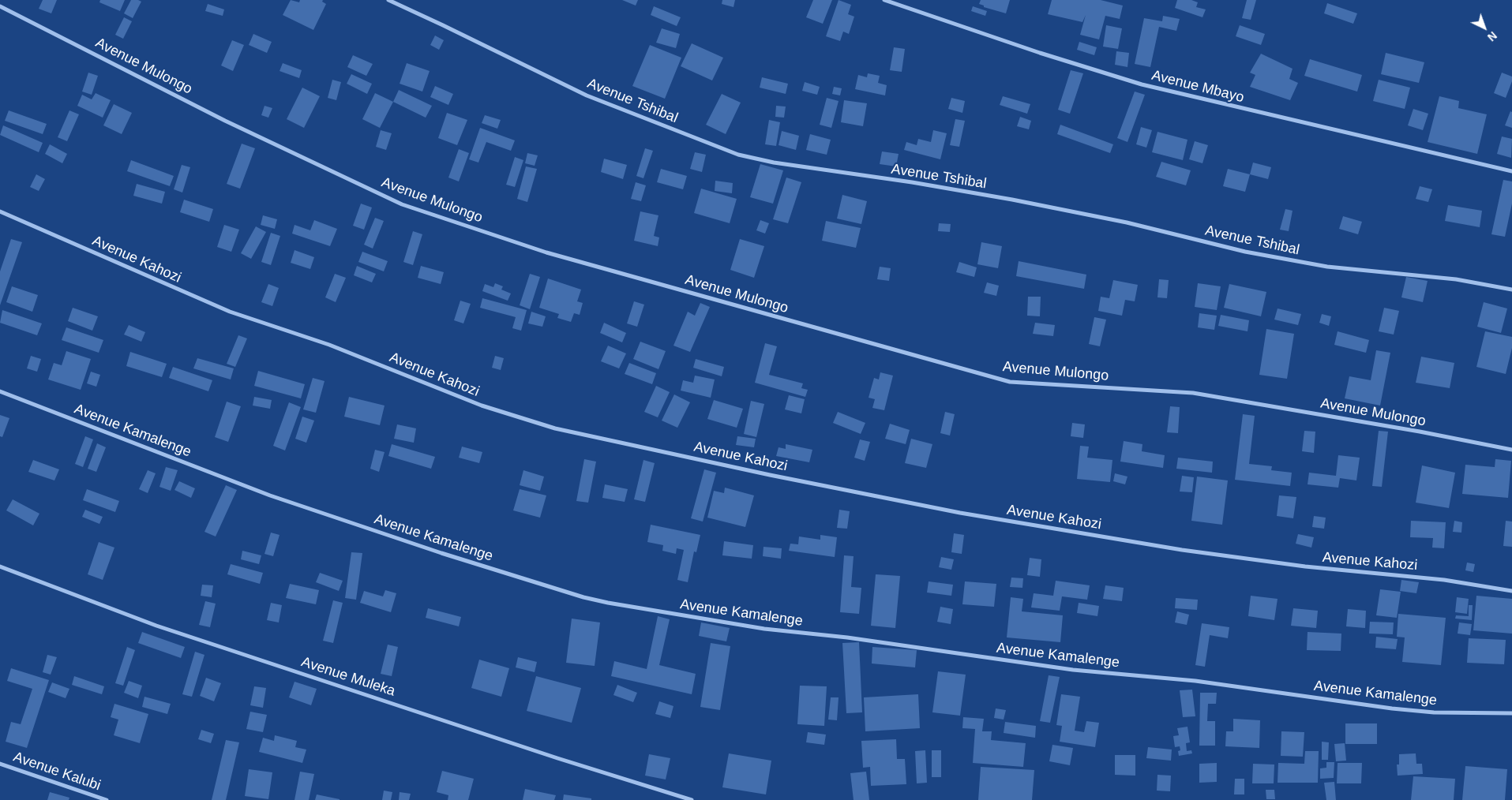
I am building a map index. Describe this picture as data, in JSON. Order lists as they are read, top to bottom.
{
  "streets": {
    "street": [
      "Avenue Mulongo",
      "Avenue Mbayo",
      "Avenue Tshibal",
      "Avenue Kahozi",
      "Avenue Kamalenge",
      "Avenue Muleka",
      "Avenue Kalubi"
    ]
  },
  "north": "bottom right"
}
